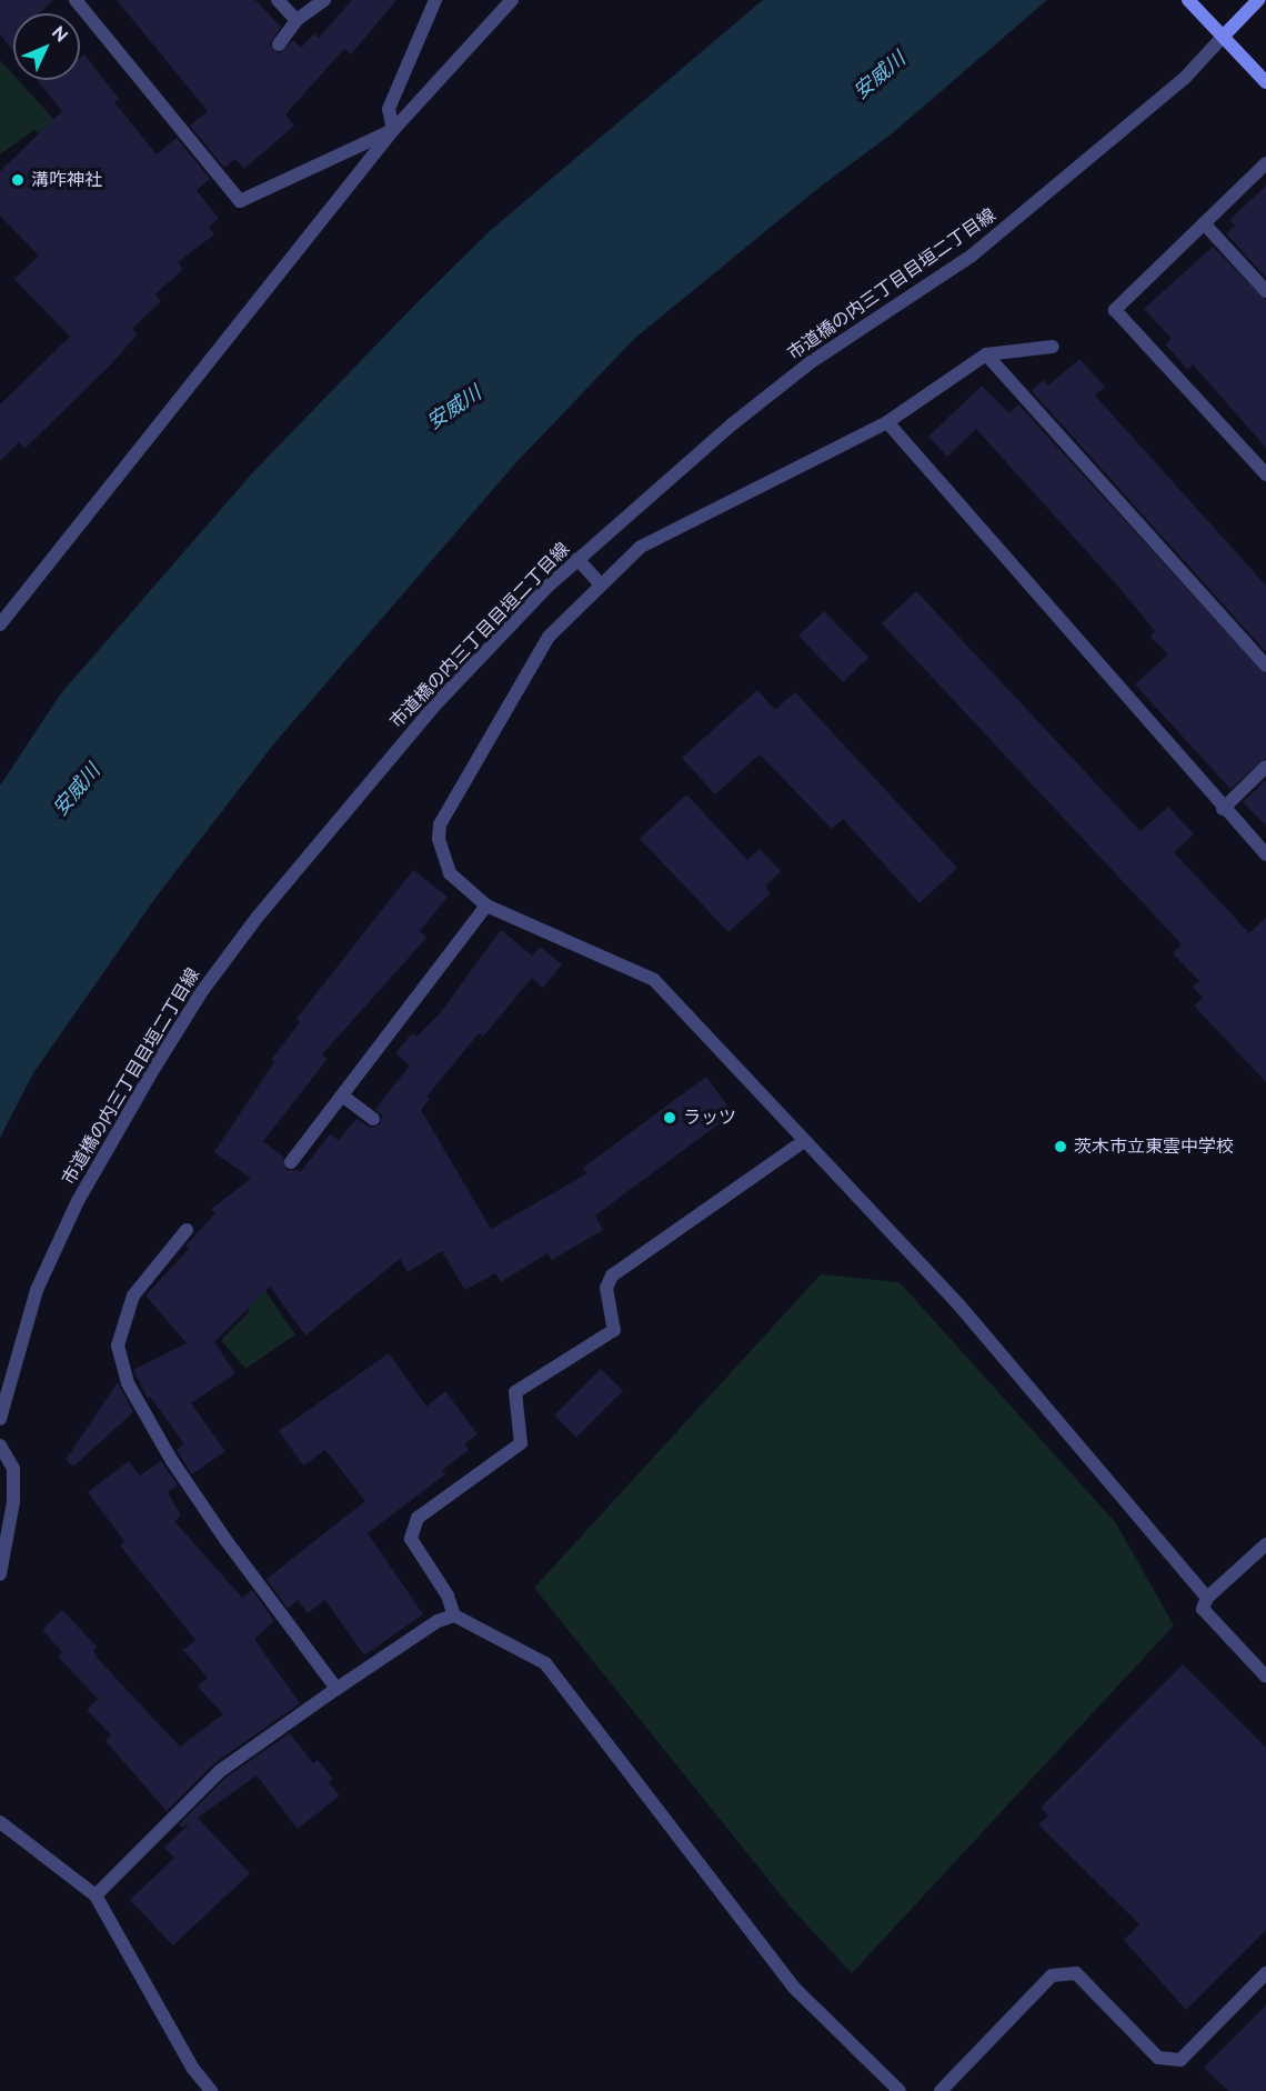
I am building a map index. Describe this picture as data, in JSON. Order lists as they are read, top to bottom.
{
  "streets": {
    "street": ["市道橋の内三丁目目垣二丁目線"]
  },
  "water": ["安威川"],
  "places": ["溝咋神社", "ラッツ", "茨木市立東雲中学校"],
  "north": "top right"
}
